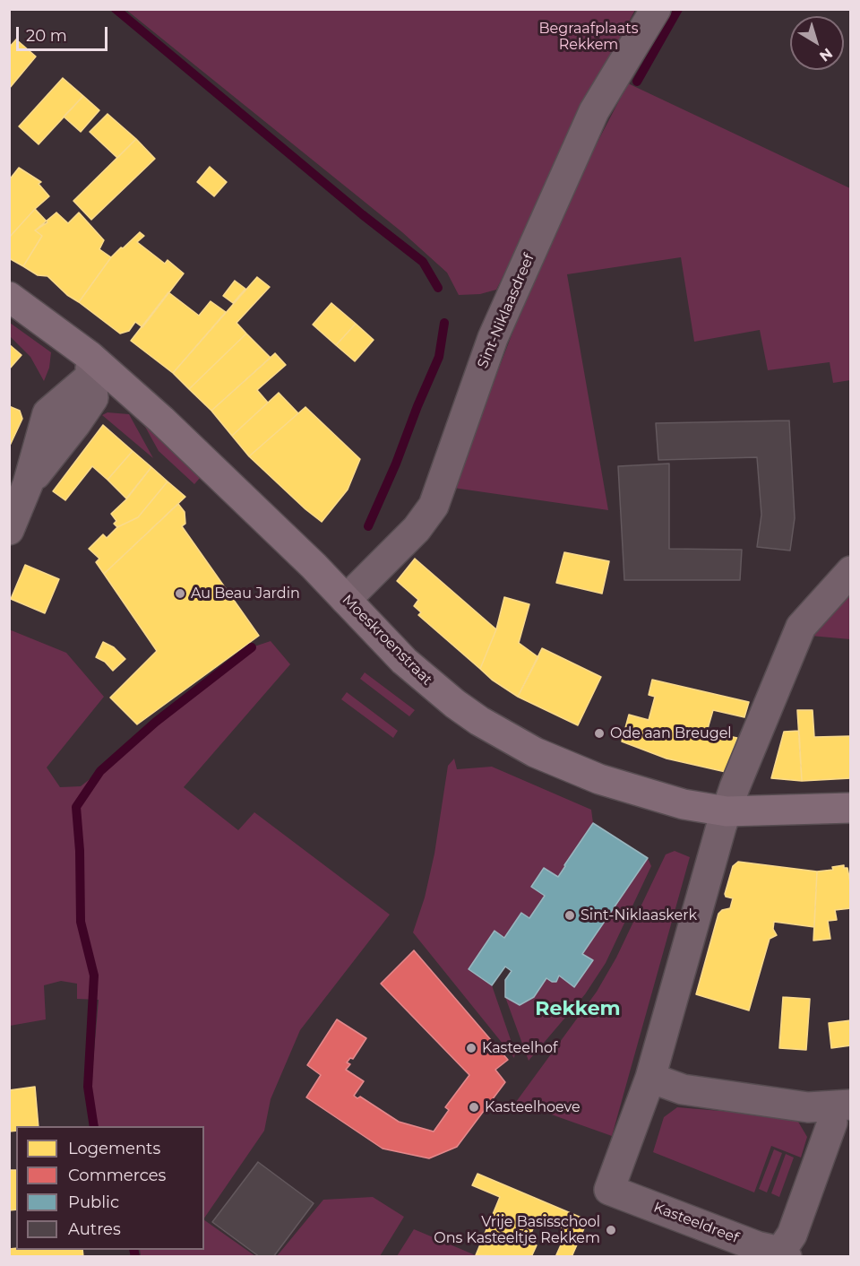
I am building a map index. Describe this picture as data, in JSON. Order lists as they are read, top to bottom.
{
  "streets": {
    "main road": ["Moeskroenstraat"],
    "street": ["Sint-Niklaasdreef", "Kasteeldreef"]
  },
  "crossings": [
    ["Sint-Niklaasdreef", "Moeskroenstraat"],
    ["Moeskroenstraat", "Kasteeldreef"]
  ],
  "districts": ["Rekkem"],
  "parks": ["Begraafplaats Rekkem"],
  "places": [
    "Au Beau Jardin",
    "Ode aan Breugel",
    "Sint-Niklaaskerk",
    "Kasteelhof",
    "Kasteelhoeve",
    "Vrije Basisschool Ons Kasteeltje Rekkem"
  ],
  "legend": [
    "Logements",
    "Commerces",
    "Public",
    "Autres"
  ],
  "scale_bar": "20 m",
  "north": "bottom right"
}
